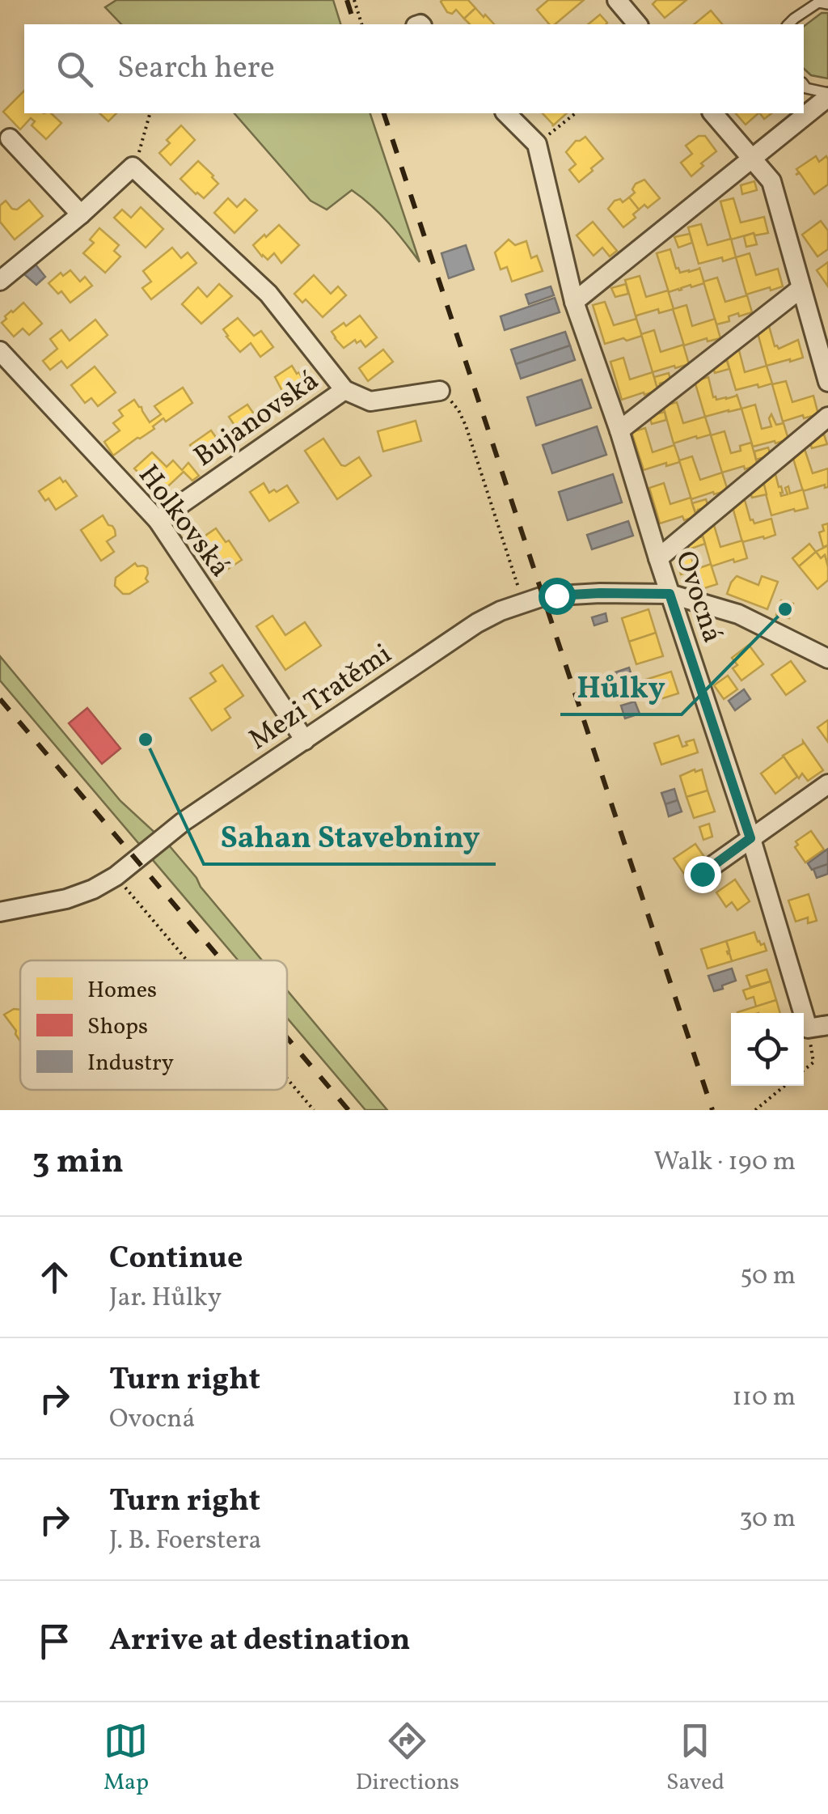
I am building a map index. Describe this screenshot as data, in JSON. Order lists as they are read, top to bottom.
{
  "streets": {
    "street": [
      "Bujanovská",
      "Holkovská",
      "Ovocná",
      "Mezi Tratěmi"
    ]
  },
  "crossings": [
    ["Bujanovská", "Holkovská"],
    ["Holkovská", "Mezi Tratěmi"],
    ["Ovocná", "Mezi Tratěmi"]
  ],
  "places": ["Hůlky", "Sahan Stavebniny"],
  "legend": ["Homes", "Shops", "Industry"],
  "page": {
    "search": "Search here",
    "heading": ["3 min", "Walk · 190 m"],
    "list": [
      ["Continue", "Jar. Hůlky", "50 m"],
      ["Turn right", "Ovocná", "110 m"],
      ["Turn right", "J. B. Foerstera", "30 m"],
      "Arrive at destination"
    ],
    "nav": ["Map", "Directions", "Saved"]
  }
}
